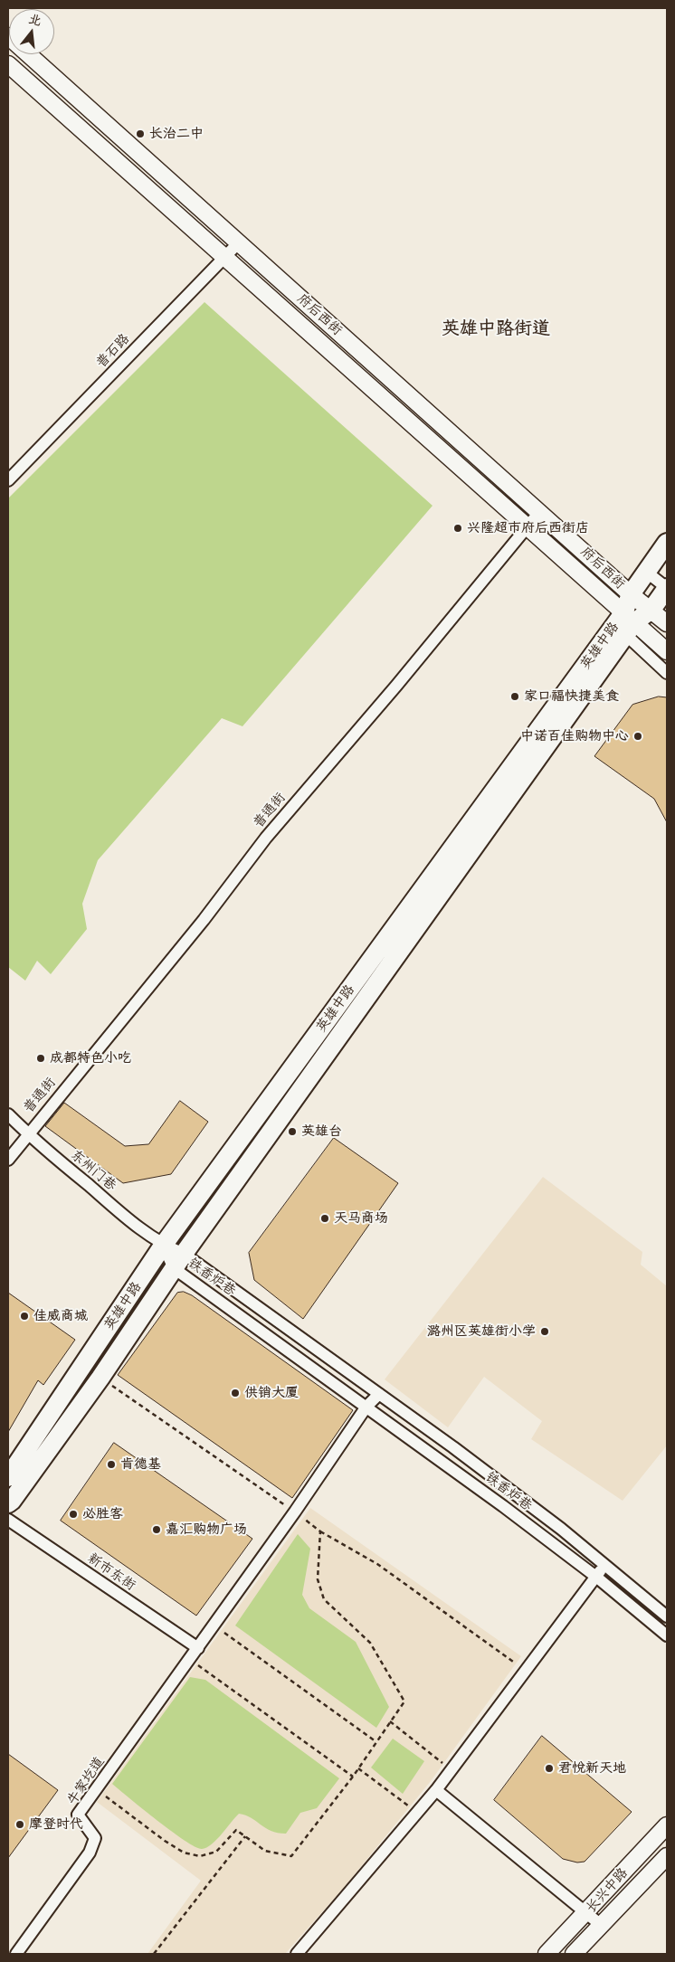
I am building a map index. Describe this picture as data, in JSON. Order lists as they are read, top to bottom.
{
  "streets": {
    "main road": ["府后西街", "英雄中路", "长兴中路"],
    "street": [
      "普石路",
      "普通街",
      "东州门巷",
      "铁香炉巷",
      "新市东街",
      "牛家圪道"
    ]
  },
  "crossings": [
    ["府后西街", "普石路"],
    ["府后西街", "英雄中路"],
    ["府后西街", "普通街"],
    ["英雄中路", "东州门巷"],
    ["英雄中路", "铁香炉巷"],
    ["普通街", "东州门巷"],
    ["东州门巷", "铁香炉巷"],
    ["铁香炉巷", "牛家圪道"],
    ["新市东街", "牛家圪道"]
  ],
  "districts": ["英雄中路街道"],
  "places": [
    "长治二中",
    "兴隆超市府后西街店",
    "家口福快捷美食",
    "中诺百佳购物中心",
    "成都特色小吃",
    "英雄台",
    "天马商场",
    "佳威商城",
    "潞州区英雄街小学",
    "供销大厦",
    "肯德基",
    "必胜客",
    "嘉汇购物广场",
    "君悦新天地",
    "摩登时代"
  ],
  "north": "top"
}
